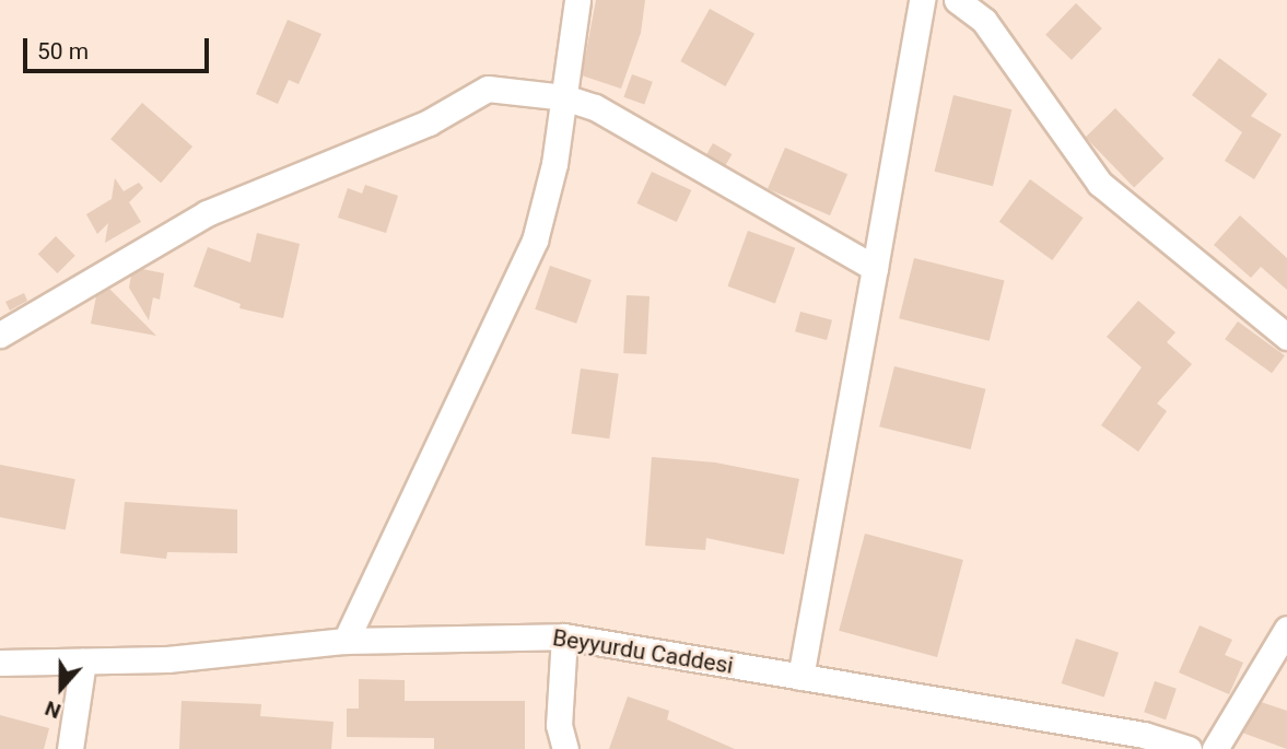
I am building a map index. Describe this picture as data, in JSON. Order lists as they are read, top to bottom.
{
  "streets": {
    "street": ["Beyyurdu Caddesi"]
  },
  "scale_bar": "50 m",
  "north": "bottom"
}
